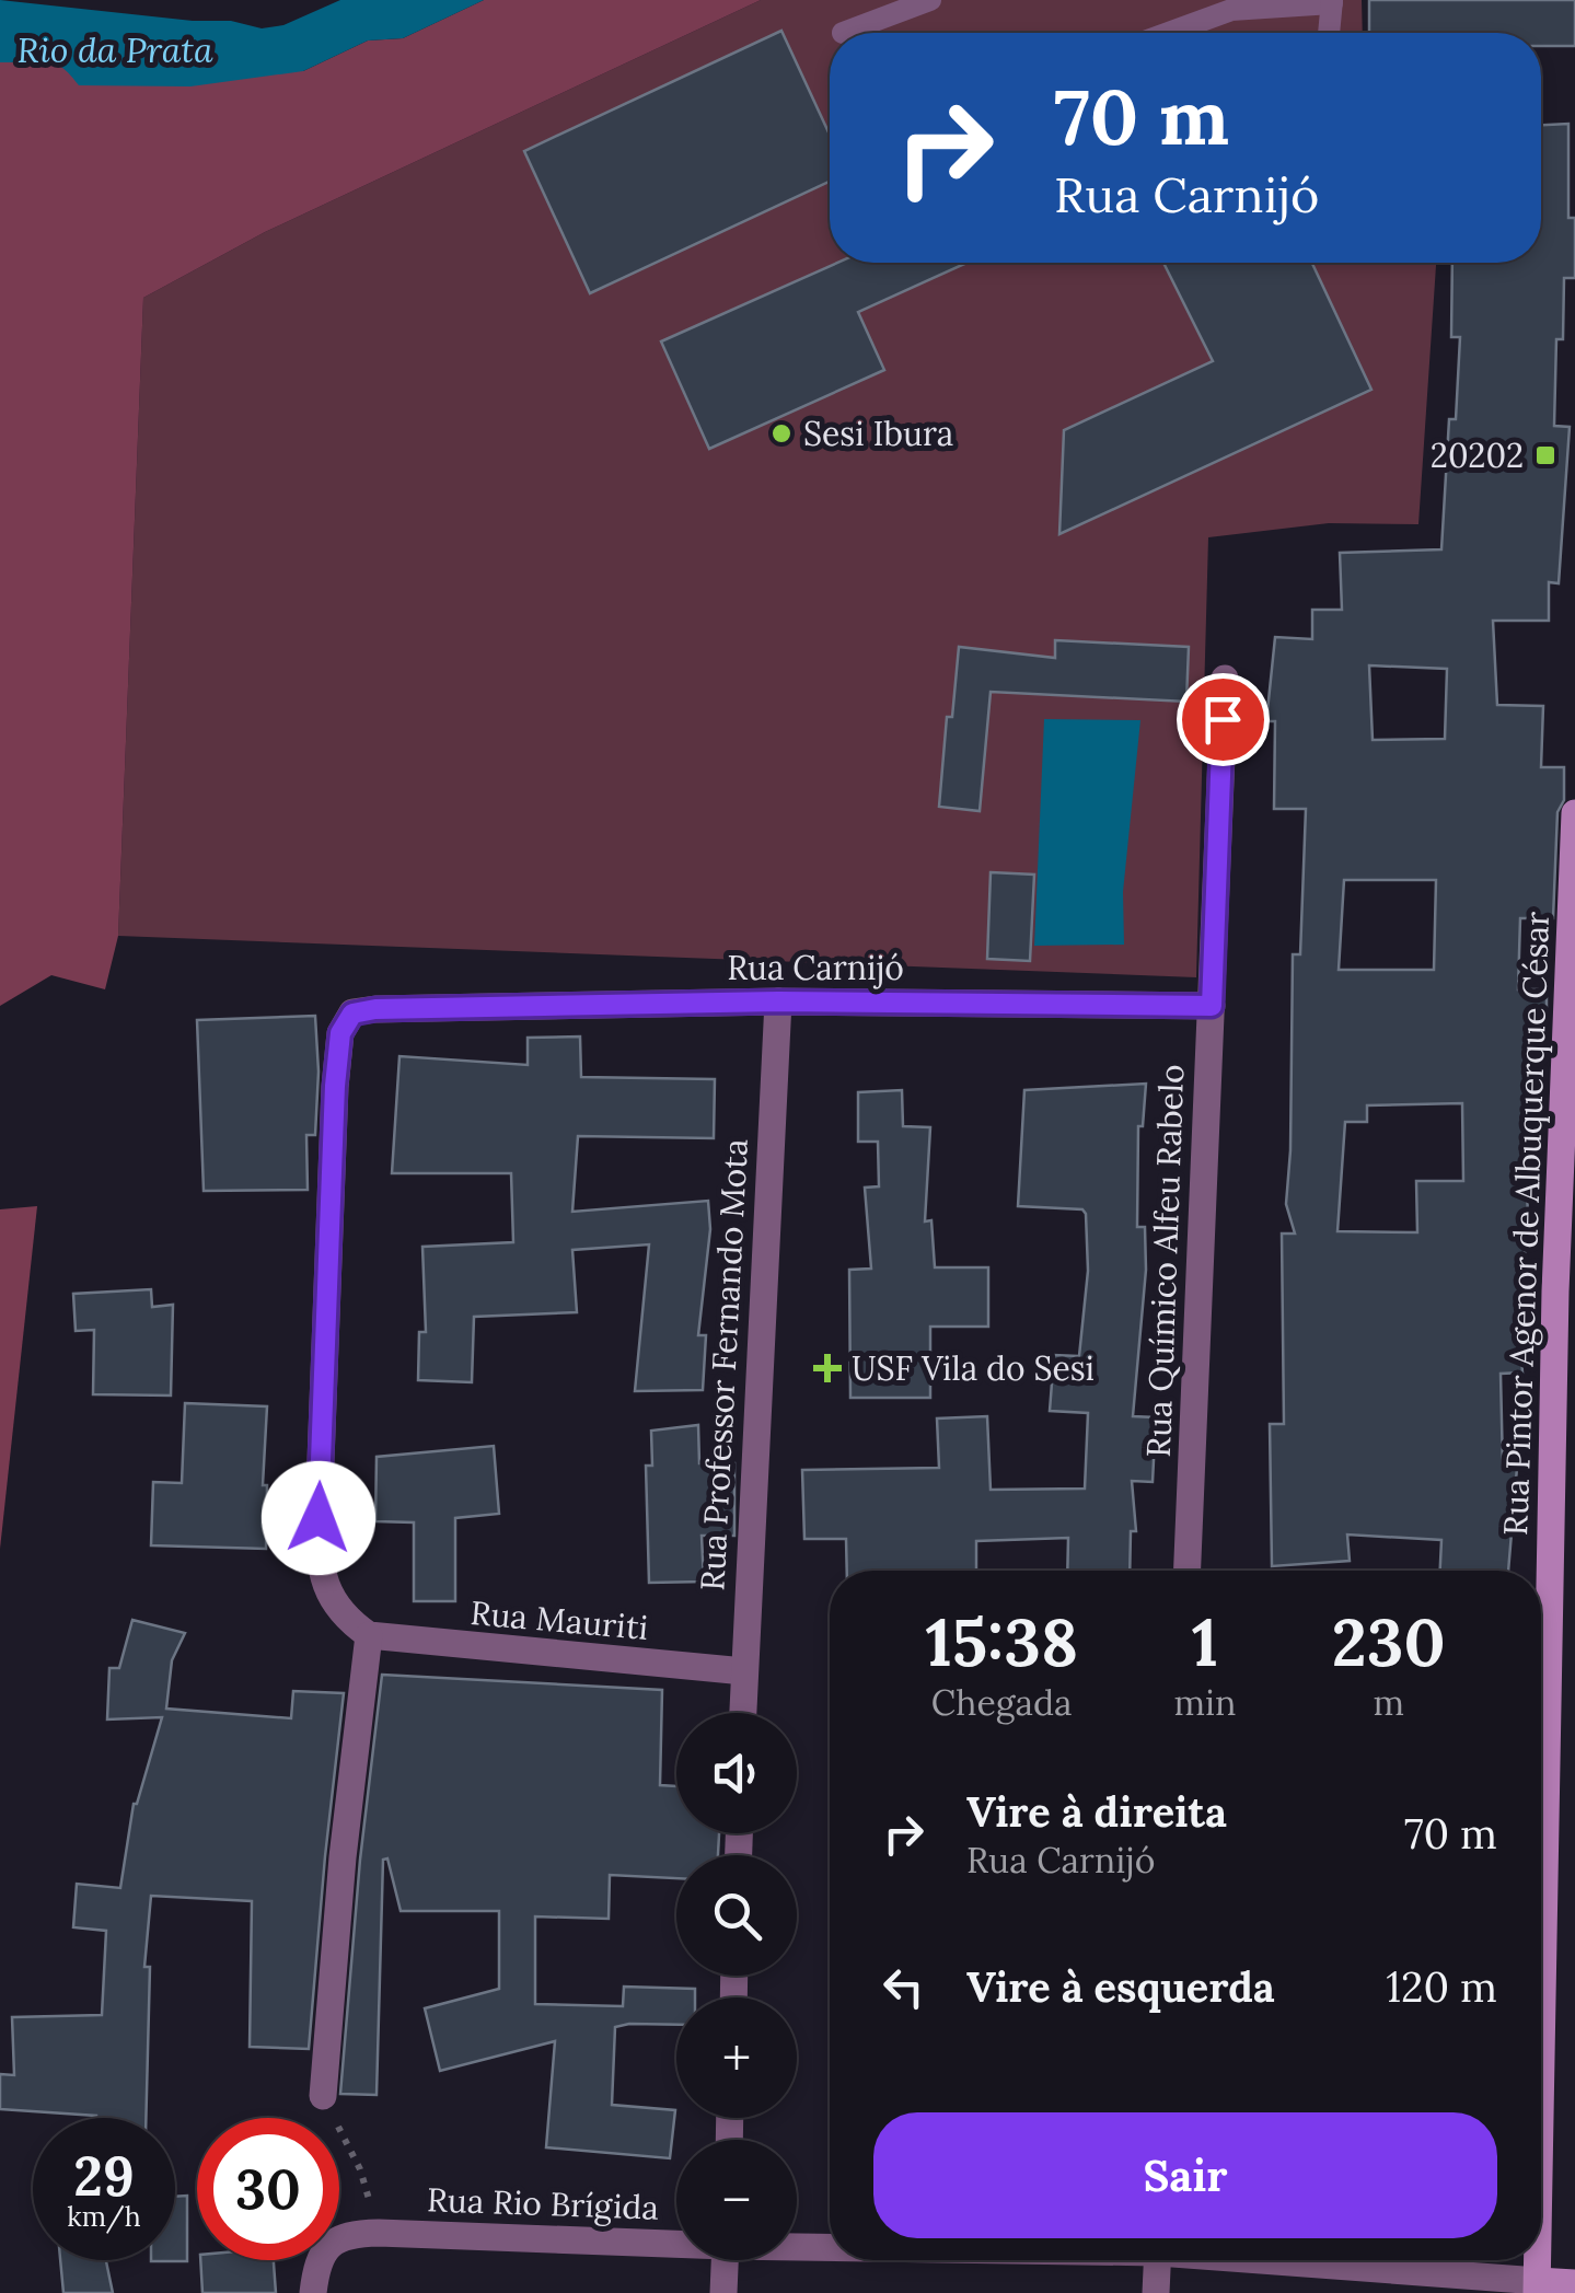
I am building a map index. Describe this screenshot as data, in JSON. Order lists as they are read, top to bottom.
{
  "streets": {
    "street": [
      "Rua Carnijó",
      "Rua Pintor Agenor de Albuquerque César",
      "Rua Químico Alfeu Rabelo",
      "Rua Professor Fernando Mota",
      "Rua Mauriti",
      "Rua Rio Brígida"
    ]
  },
  "crossings": [
    ["Rua Carnijó", "Rua Químico Alfeu Rabelo"],
    ["Rua Carnijó", "Rua Professor Fernando Mota"],
    ["Rua Carnijó", "Rua Mauriti"],
    ["Rua Professor Fernando Mota", "Rua Mauriti"]
  ],
  "water": ["Rio da Prata"],
  "places": {
    "other": ["Sesi Ibura"],
    "transit": ["20202"],
    "health": ["USF Vila do Sesi"]
  },
  "page": {
    "turn": ["70 m", "Rua Carnijó"],
    "eta": [
      "15:38",
      "Chegada",
      "1",
      "min",
      "230",
      "m"
    ],
    "map_buttons": ["+", "−"],
    "list": [
      {
        "name": "Vire à direita",
        "note": "Rua Carnijó",
        "value": "70 m"
      },
      {
        "name": "Vire à esquerda",
        "value": "120 m"
      }
    ],
    "buttons": "Sair",
    "speed": "29 km/h",
    "limit": "30"
  }
}
